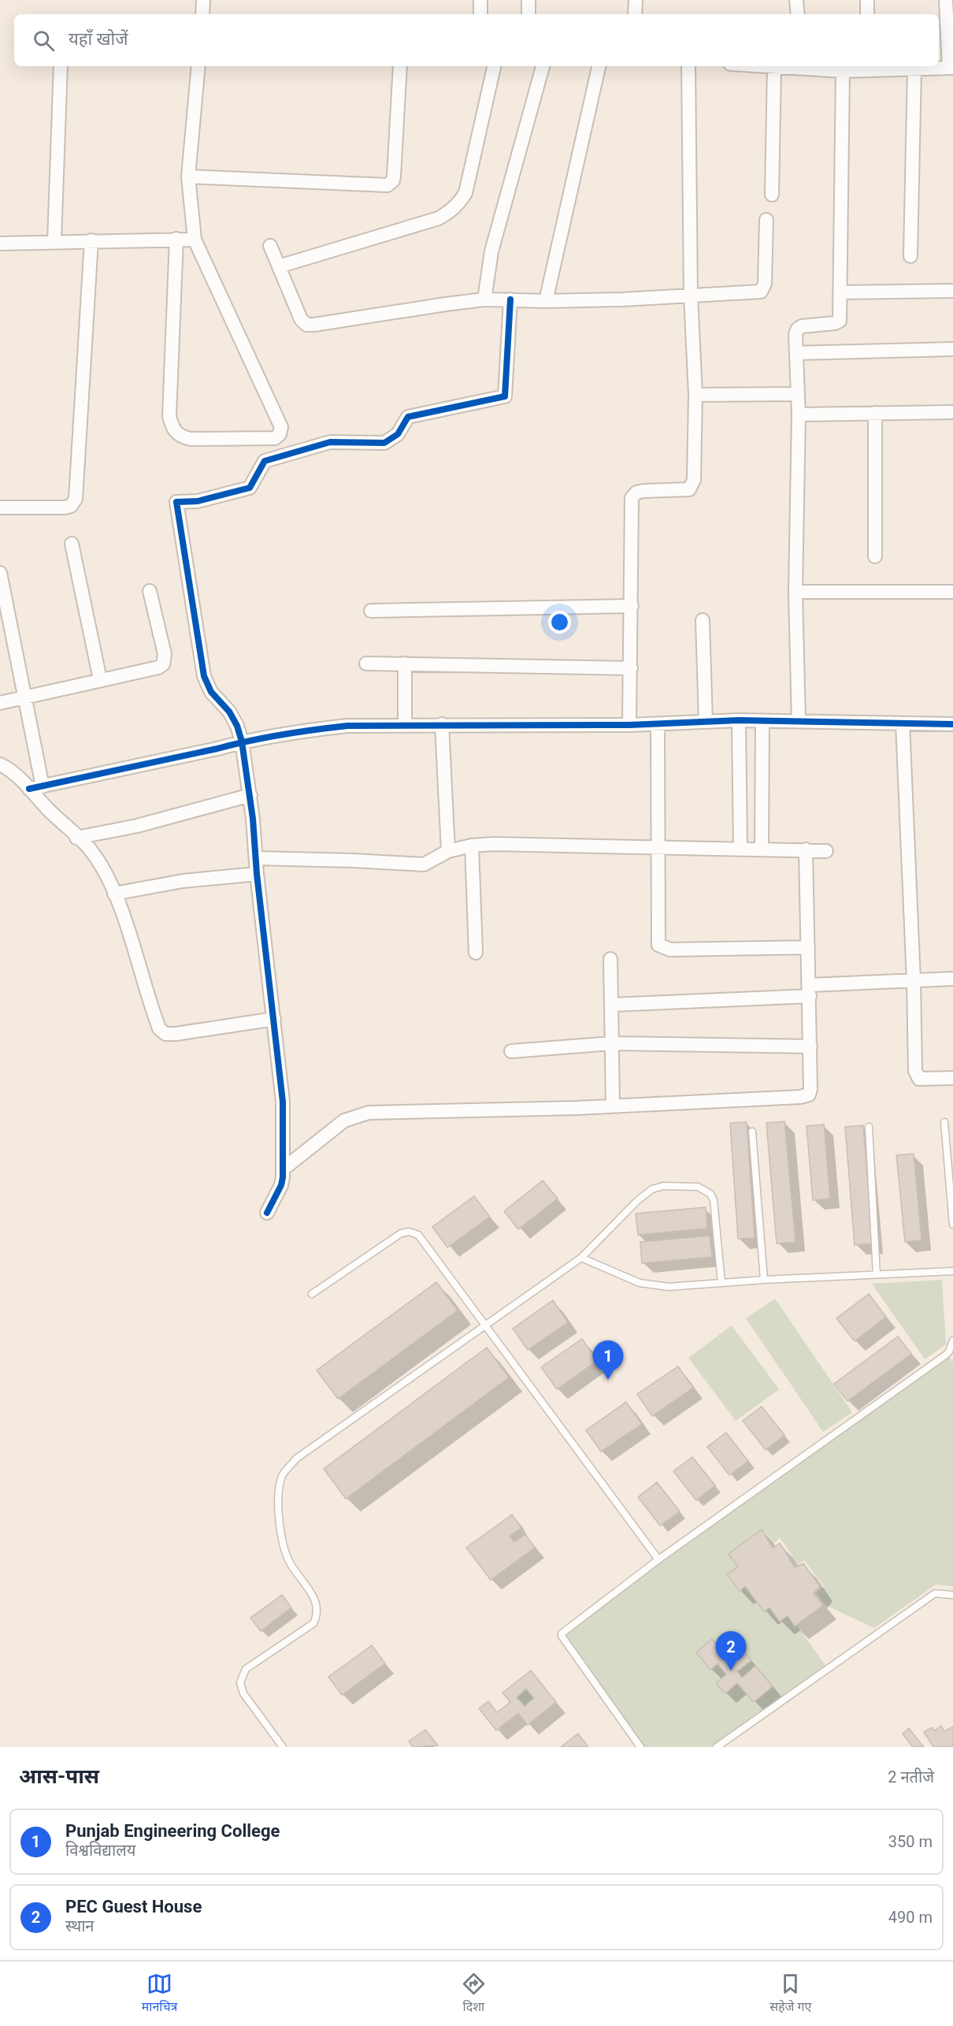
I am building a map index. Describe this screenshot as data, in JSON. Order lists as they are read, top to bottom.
{
  "page": {
    "search": "यहाँ खोजें",
    "pins": ["1", "2"],
    "heading": ["आस-पास", "2 नतीजे"],
    "list": [
      {
        "mark": "1",
        "name": "Punjab Engineering College",
        "note": "विश्वविद्यालय",
        "value": "350 m"
      },
      {
        "mark": "2",
        "name": "PEC Guest House",
        "note": "स्थान",
        "value": "490 m"
      }
    ],
    "nav": ["मानचित्र", "दिशा", "सहेजे गए"]
  }
}
